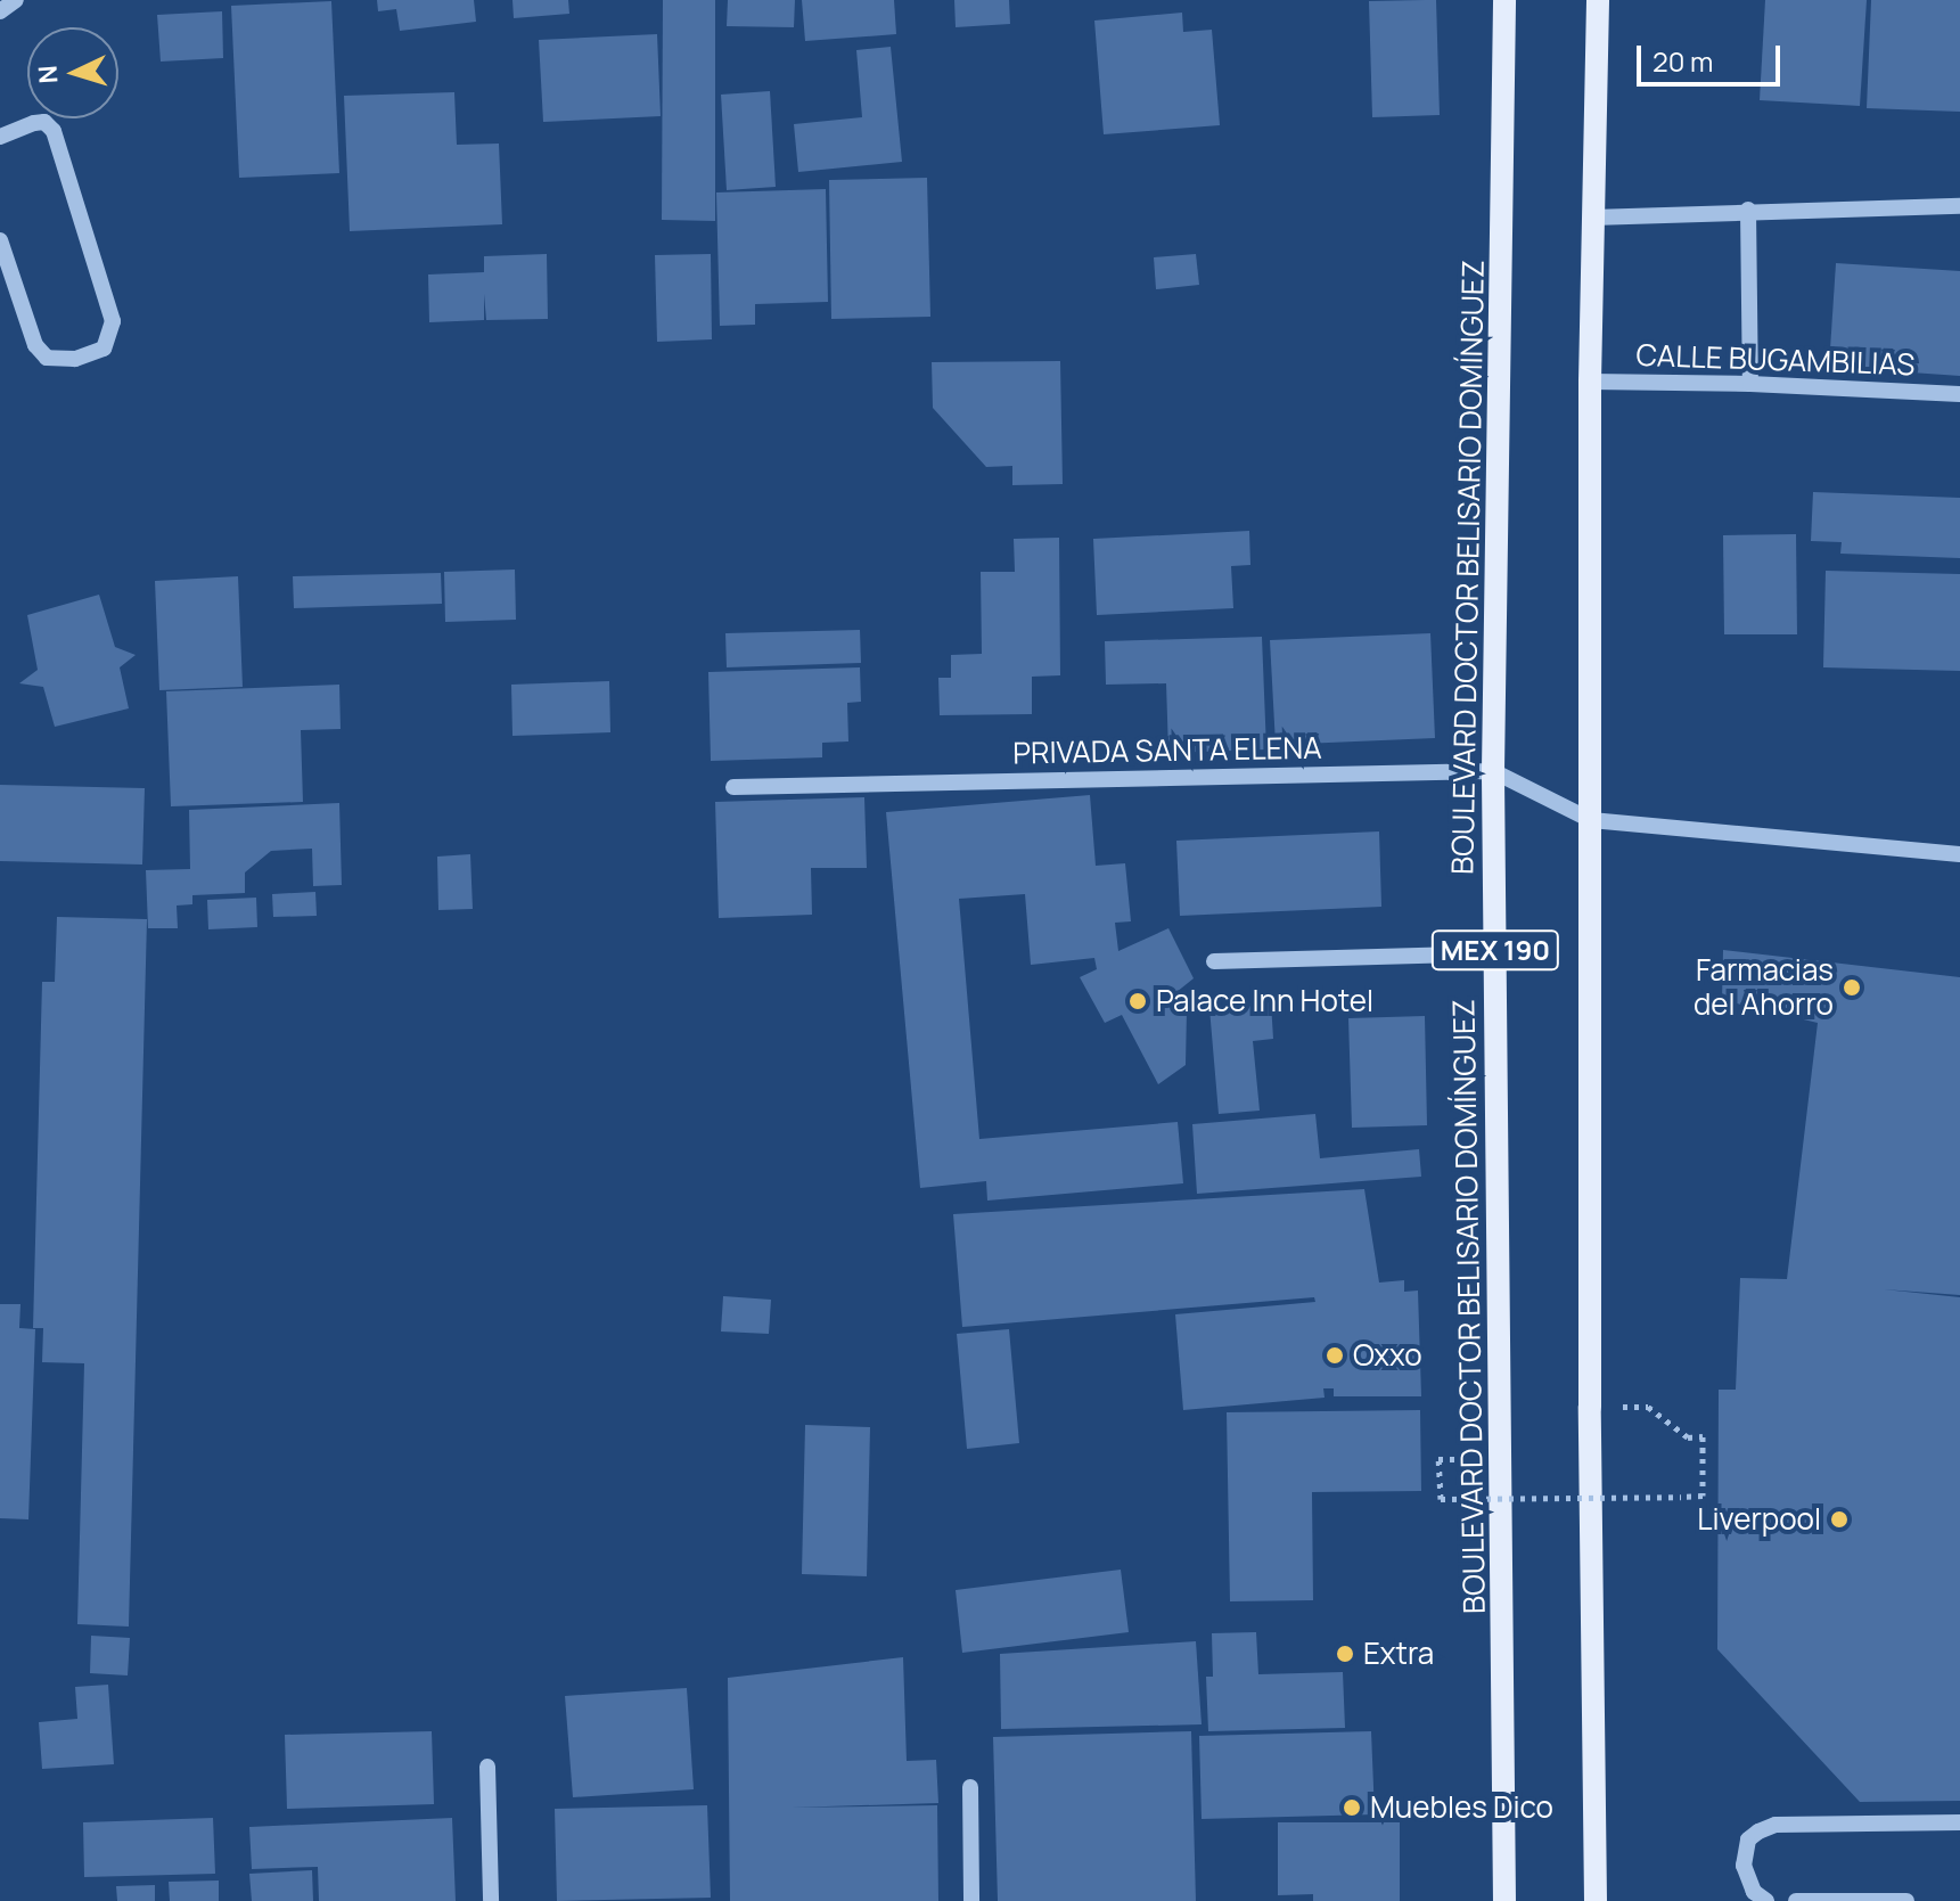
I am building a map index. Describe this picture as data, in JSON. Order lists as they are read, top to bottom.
{
  "streets": {
    "main road": ["BOULEVARD DOCTOR BELISARIO DOMÍNGUEZ", "MEX 190"],
    "street": ["CALLE BUGAMBILIAS", "PRIVADA SANTA ELENA"]
  },
  "crossings": [
    ["CALLE BUGAMBILIAS", "MEX 190"],
    ["BOULEVARD DOCTOR BELISARIO DOMÍNGUEZ", "PRIVADA SANTA ELENA"],
    ["PRIVADA SANTA ELENA", "MEX 190"]
  ],
  "places": [
    "Farmacias del Ahorro",
    "Palace Inn Hotel",
    "Oxxo",
    "Liverpool",
    "Extra",
    "Muebles Dico"
  ],
  "scale_bar": "20 m",
  "north": "left"
}
